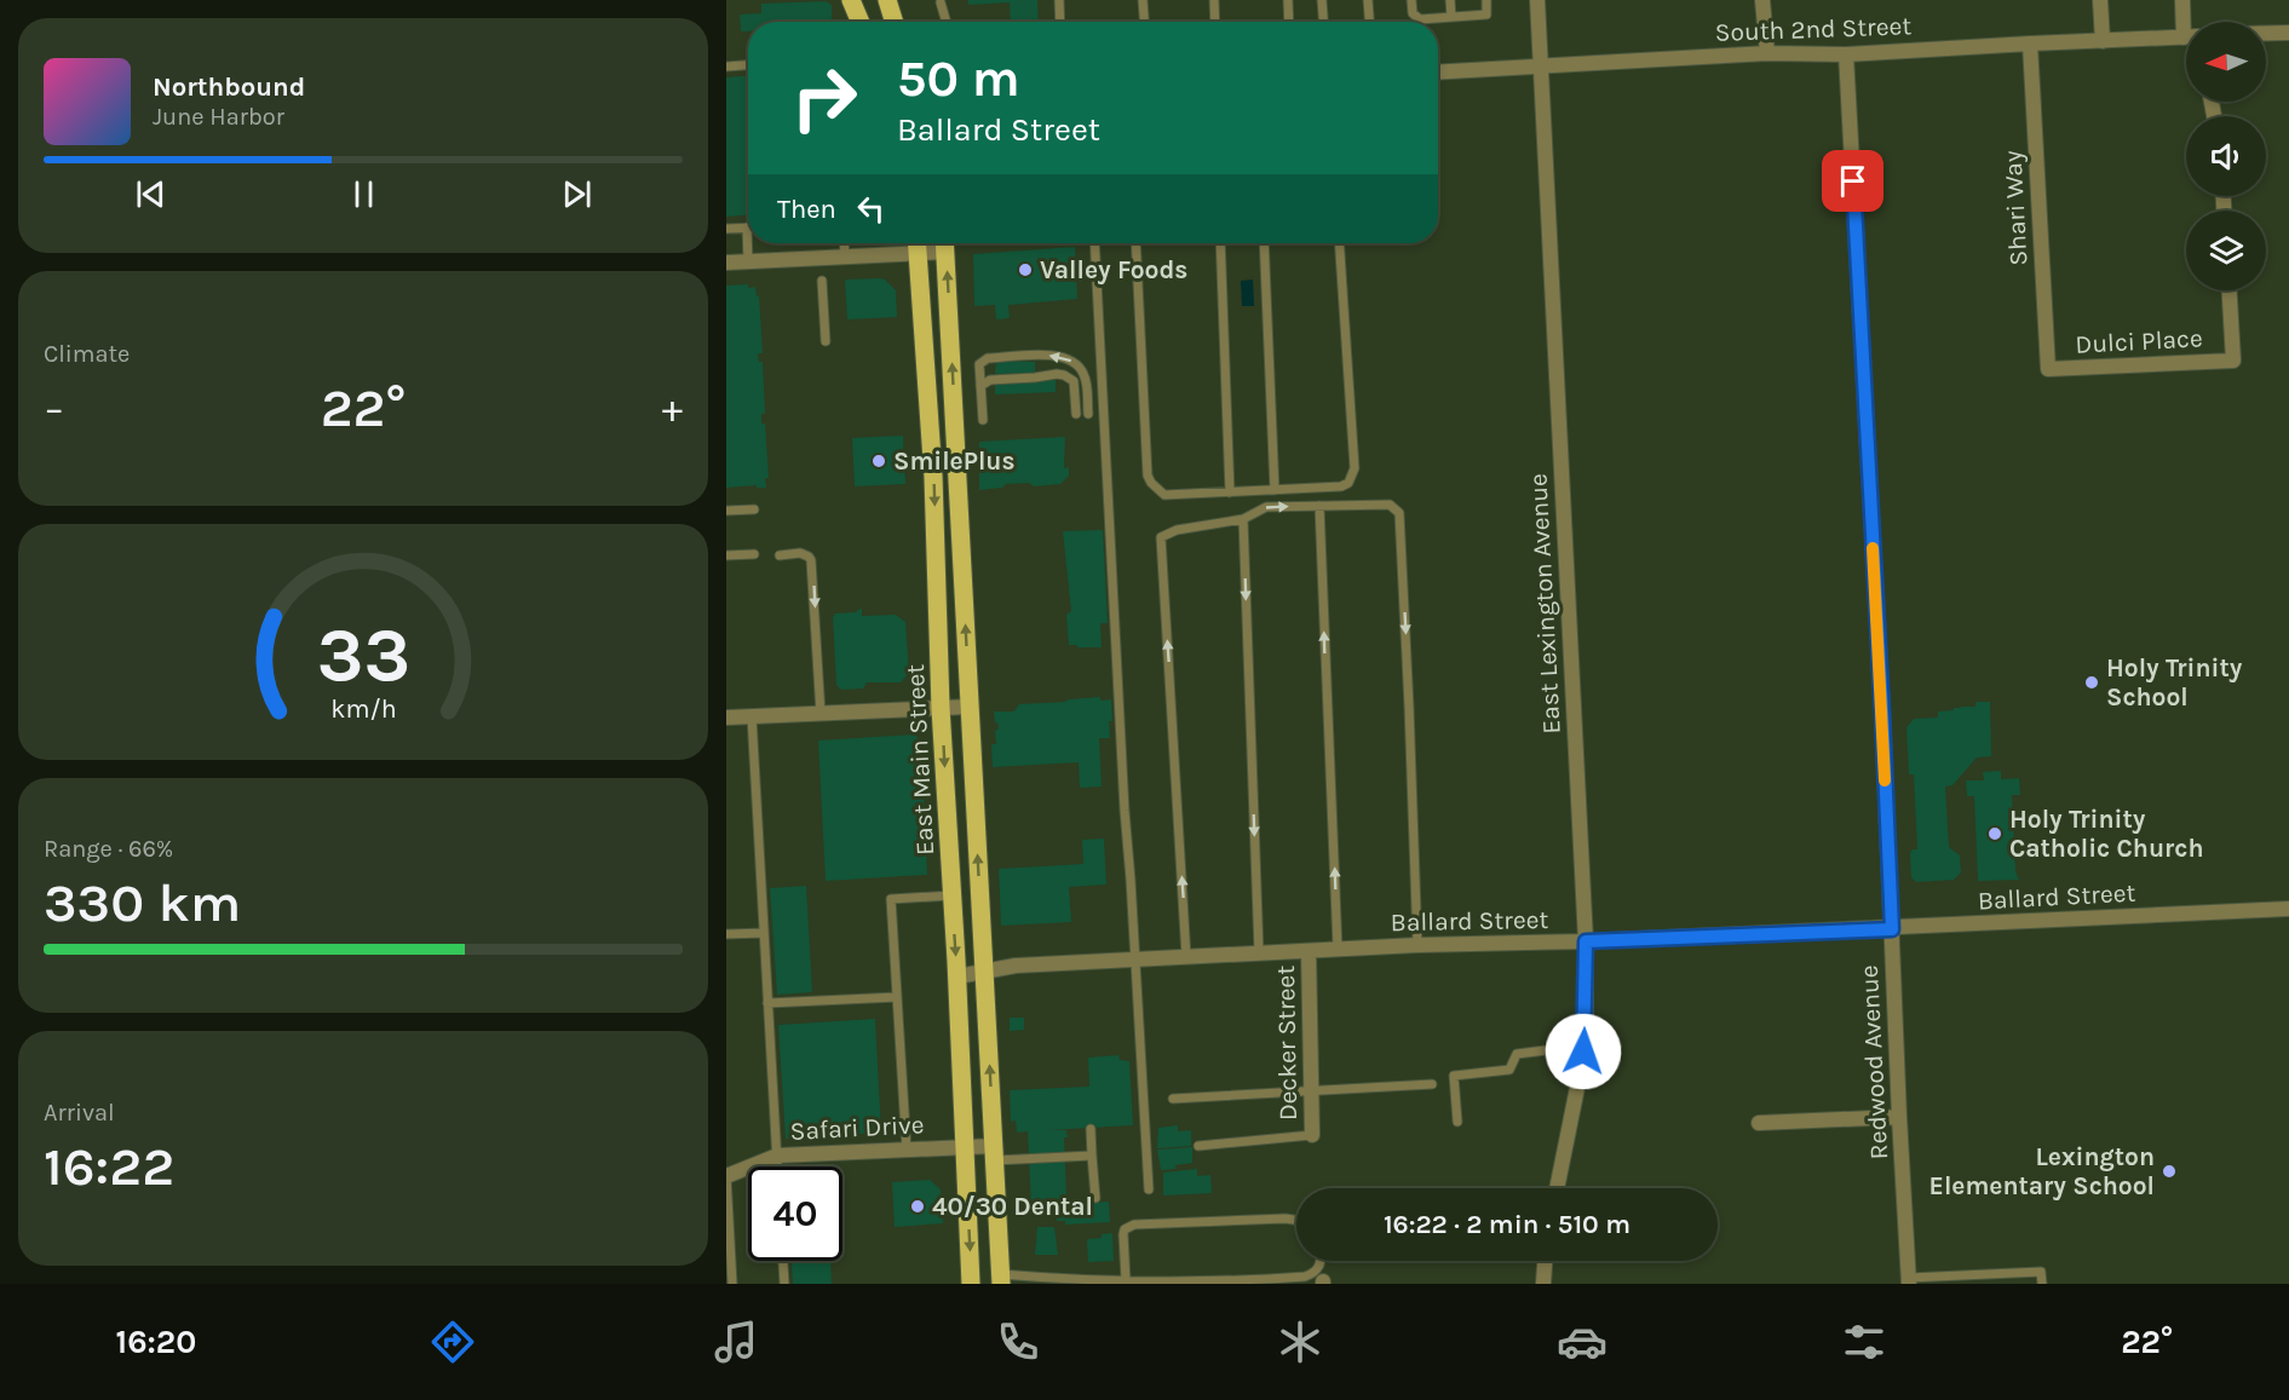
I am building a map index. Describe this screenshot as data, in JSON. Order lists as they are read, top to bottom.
{
  "streets": {
    "main road": ["East Main Street"],
    "street": [
      "South 2nd Street",
      "Shari Way",
      "Dulci Place",
      "East Lexington Avenue",
      "Ballard Street",
      "Decker Street",
      "Redwood Avenue",
      "Safari Drive"
    ]
  },
  "crossings": [
    ["South 2nd Street", "Shari Way"],
    ["South 2nd Street", "East Lexington Avenue"],
    ["South 2nd Street", "Redwood Avenue"],
    ["Shari Way", "Dulci Place"],
    ["East Lexington Avenue", "Ballard Street"],
    ["East Main Street", "Ballard Street"],
    ["East Main Street", "Safari Drive"],
    ["Ballard Street", "Decker Street"],
    ["Ballard Street", "Redwood Avenue"]
  ],
  "places": [
    "Valley Foods",
    "SmilePlus",
    "Holy Trinity School",
    "Holy Trinity Catholic Church",
    "Lexington Elementary School",
    "40/30 Dental"
  ],
  "north": "left",
  "page": {
    "turn": ["50 m", "Ballard Street"],
    "song": ["Northbound", "June Harbor"],
    "then": "Then",
    "tile": [
      "Climate",
      ["Range · 66%", "330 km"],
      ["Arrival", "16:22"]
    ],
    "heat": ["−", "22°", "+"],
    "limit": "40",
    "trip": "16:22 · 2 min · 510 m",
    "tabs": ["16:20", "22°"],
    "gauge": ["33", "km/h"]
  }
}
